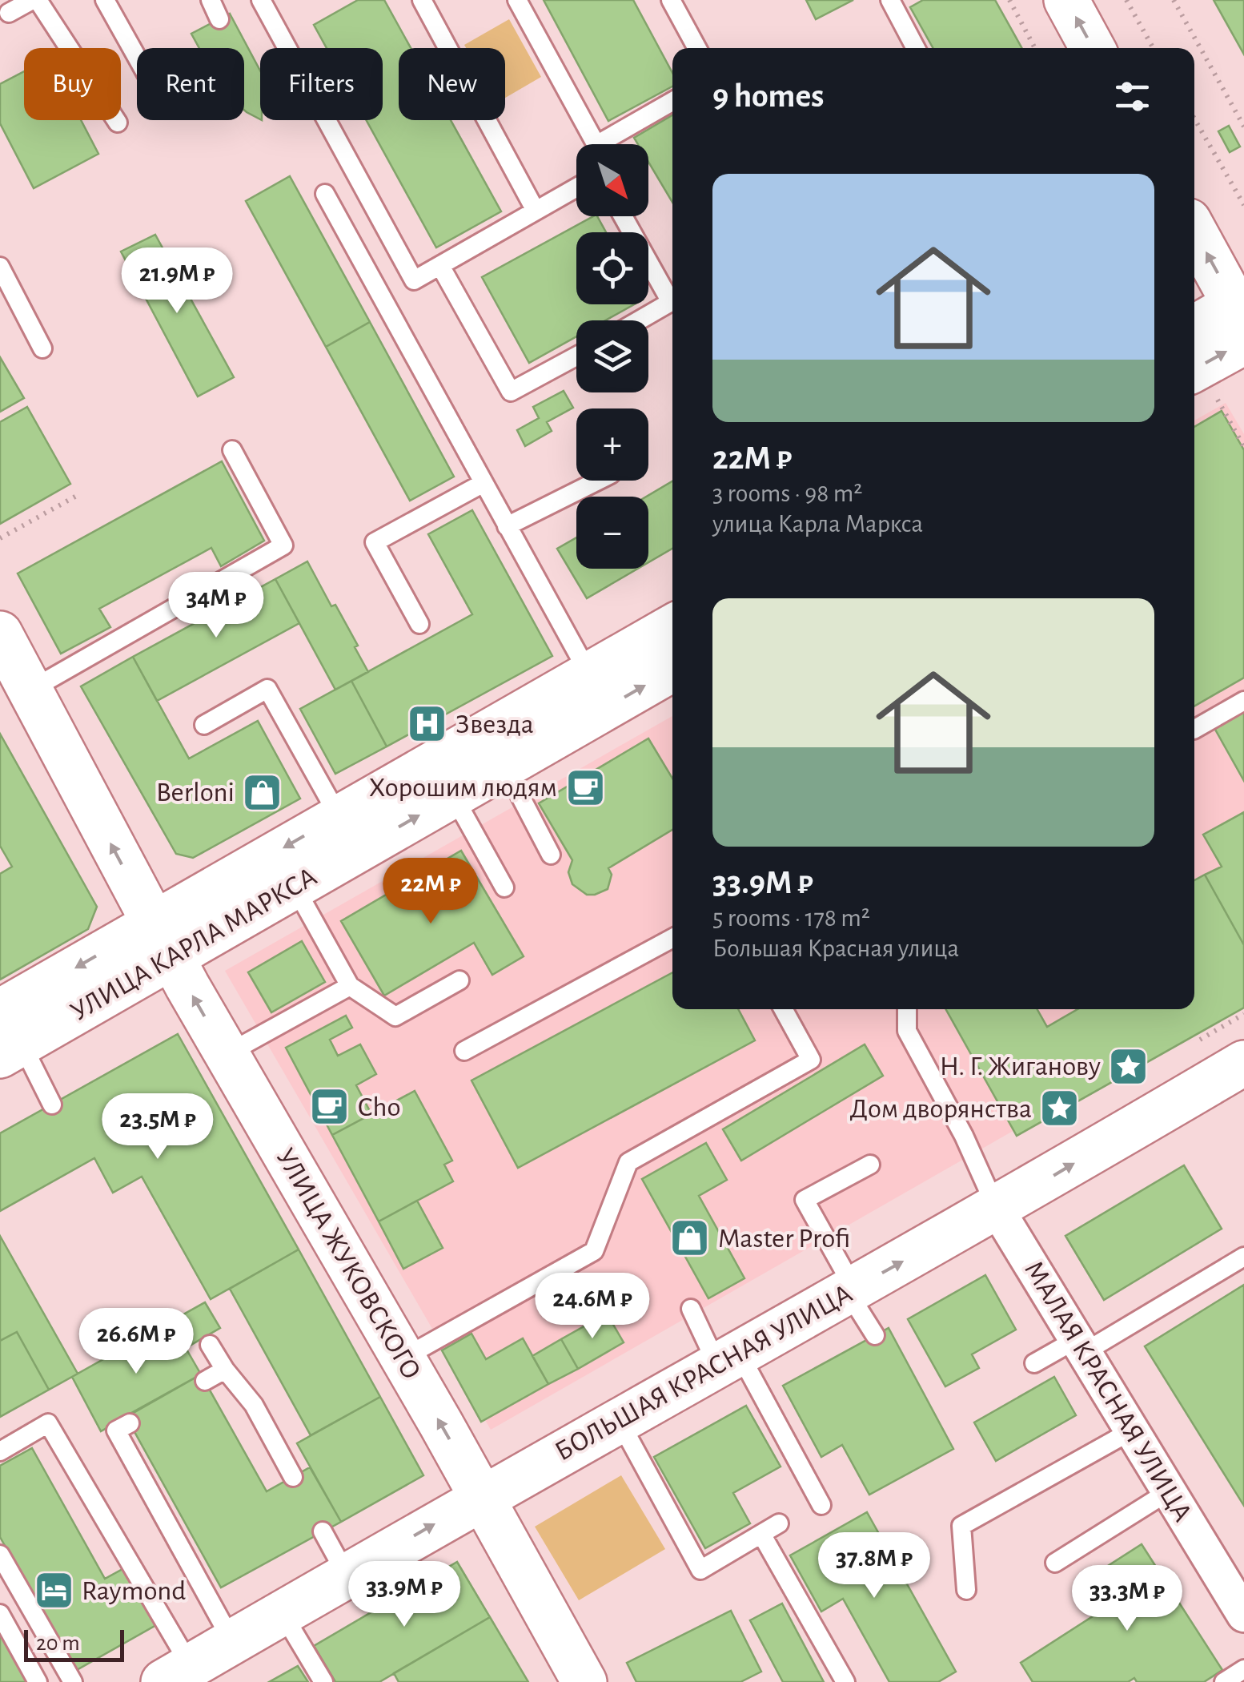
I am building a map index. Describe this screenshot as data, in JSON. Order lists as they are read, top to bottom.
{
  "streets": {
    "street": [
      "УЛИЦА КАРЛА МАРКСА",
      "УЛИЦА ЖУКОВСКОГО",
      "БОЛЬШАЯ КРАСНАЯ УЛИЦА",
      "МАЛАЯ КРАСНАЯ УЛИЦА"
    ]
  },
  "crossings": [
    ["УЛИЦА КАРЛА МАРКСА", "УЛИЦА ЖУКОВСКОГО"],
    ["УЛИЦА ЖУКОВСКОГО", "БОЛЬШАЯ КРАСНАЯ УЛИЦА"],
    ["БОЛЬШАЯ КРАСНАЯ УЛИЦА", "МАЛАЯ КРАСНАЯ УЛИЦА"]
  ],
  "one_way": ["УЛИЦА ЖУКОВСКОГО", "БОЛЬШАЯ КРАСНАЯ УЛИЦА"],
  "places": {
    "hospital": ["Звезда"],
    "cafe": ["Хорошим людям", "Cho"],
    "shop": ["Berloni", "Master Profi"],
    "place": ["Н. Г. Жиганову", "Дом дворянства"],
    "hotel": ["Raymond"]
  },
  "scale_bar": "20 m",
  "north": "bottom right",
  "page": {
    "chip": [
      "Buy",
      "Rent",
      "Filters",
      "New"
    ],
    "heading": "9 homes",
    "map_buttons": ["+", "−"],
    "list": [
      {
        "name": "22M ₽",
        "note": "3 rooms · 98 m² · улица Карла Маркса"
      },
      {
        "name": "33.9M ₽",
        "note": "5 rooms · 178 m² · Большая Красная улица"
      }
    ],
    "price": [
      "21.9M ₽",
      "34M ₽",
      "22M ₽",
      "23.5M ₽",
      "24.6M ₽",
      "26.6M ₽",
      "37.8M ₽",
      "33.9M ₽",
      "33.3M ₽"
    ],
    "scale": "20 m"
  }
}
